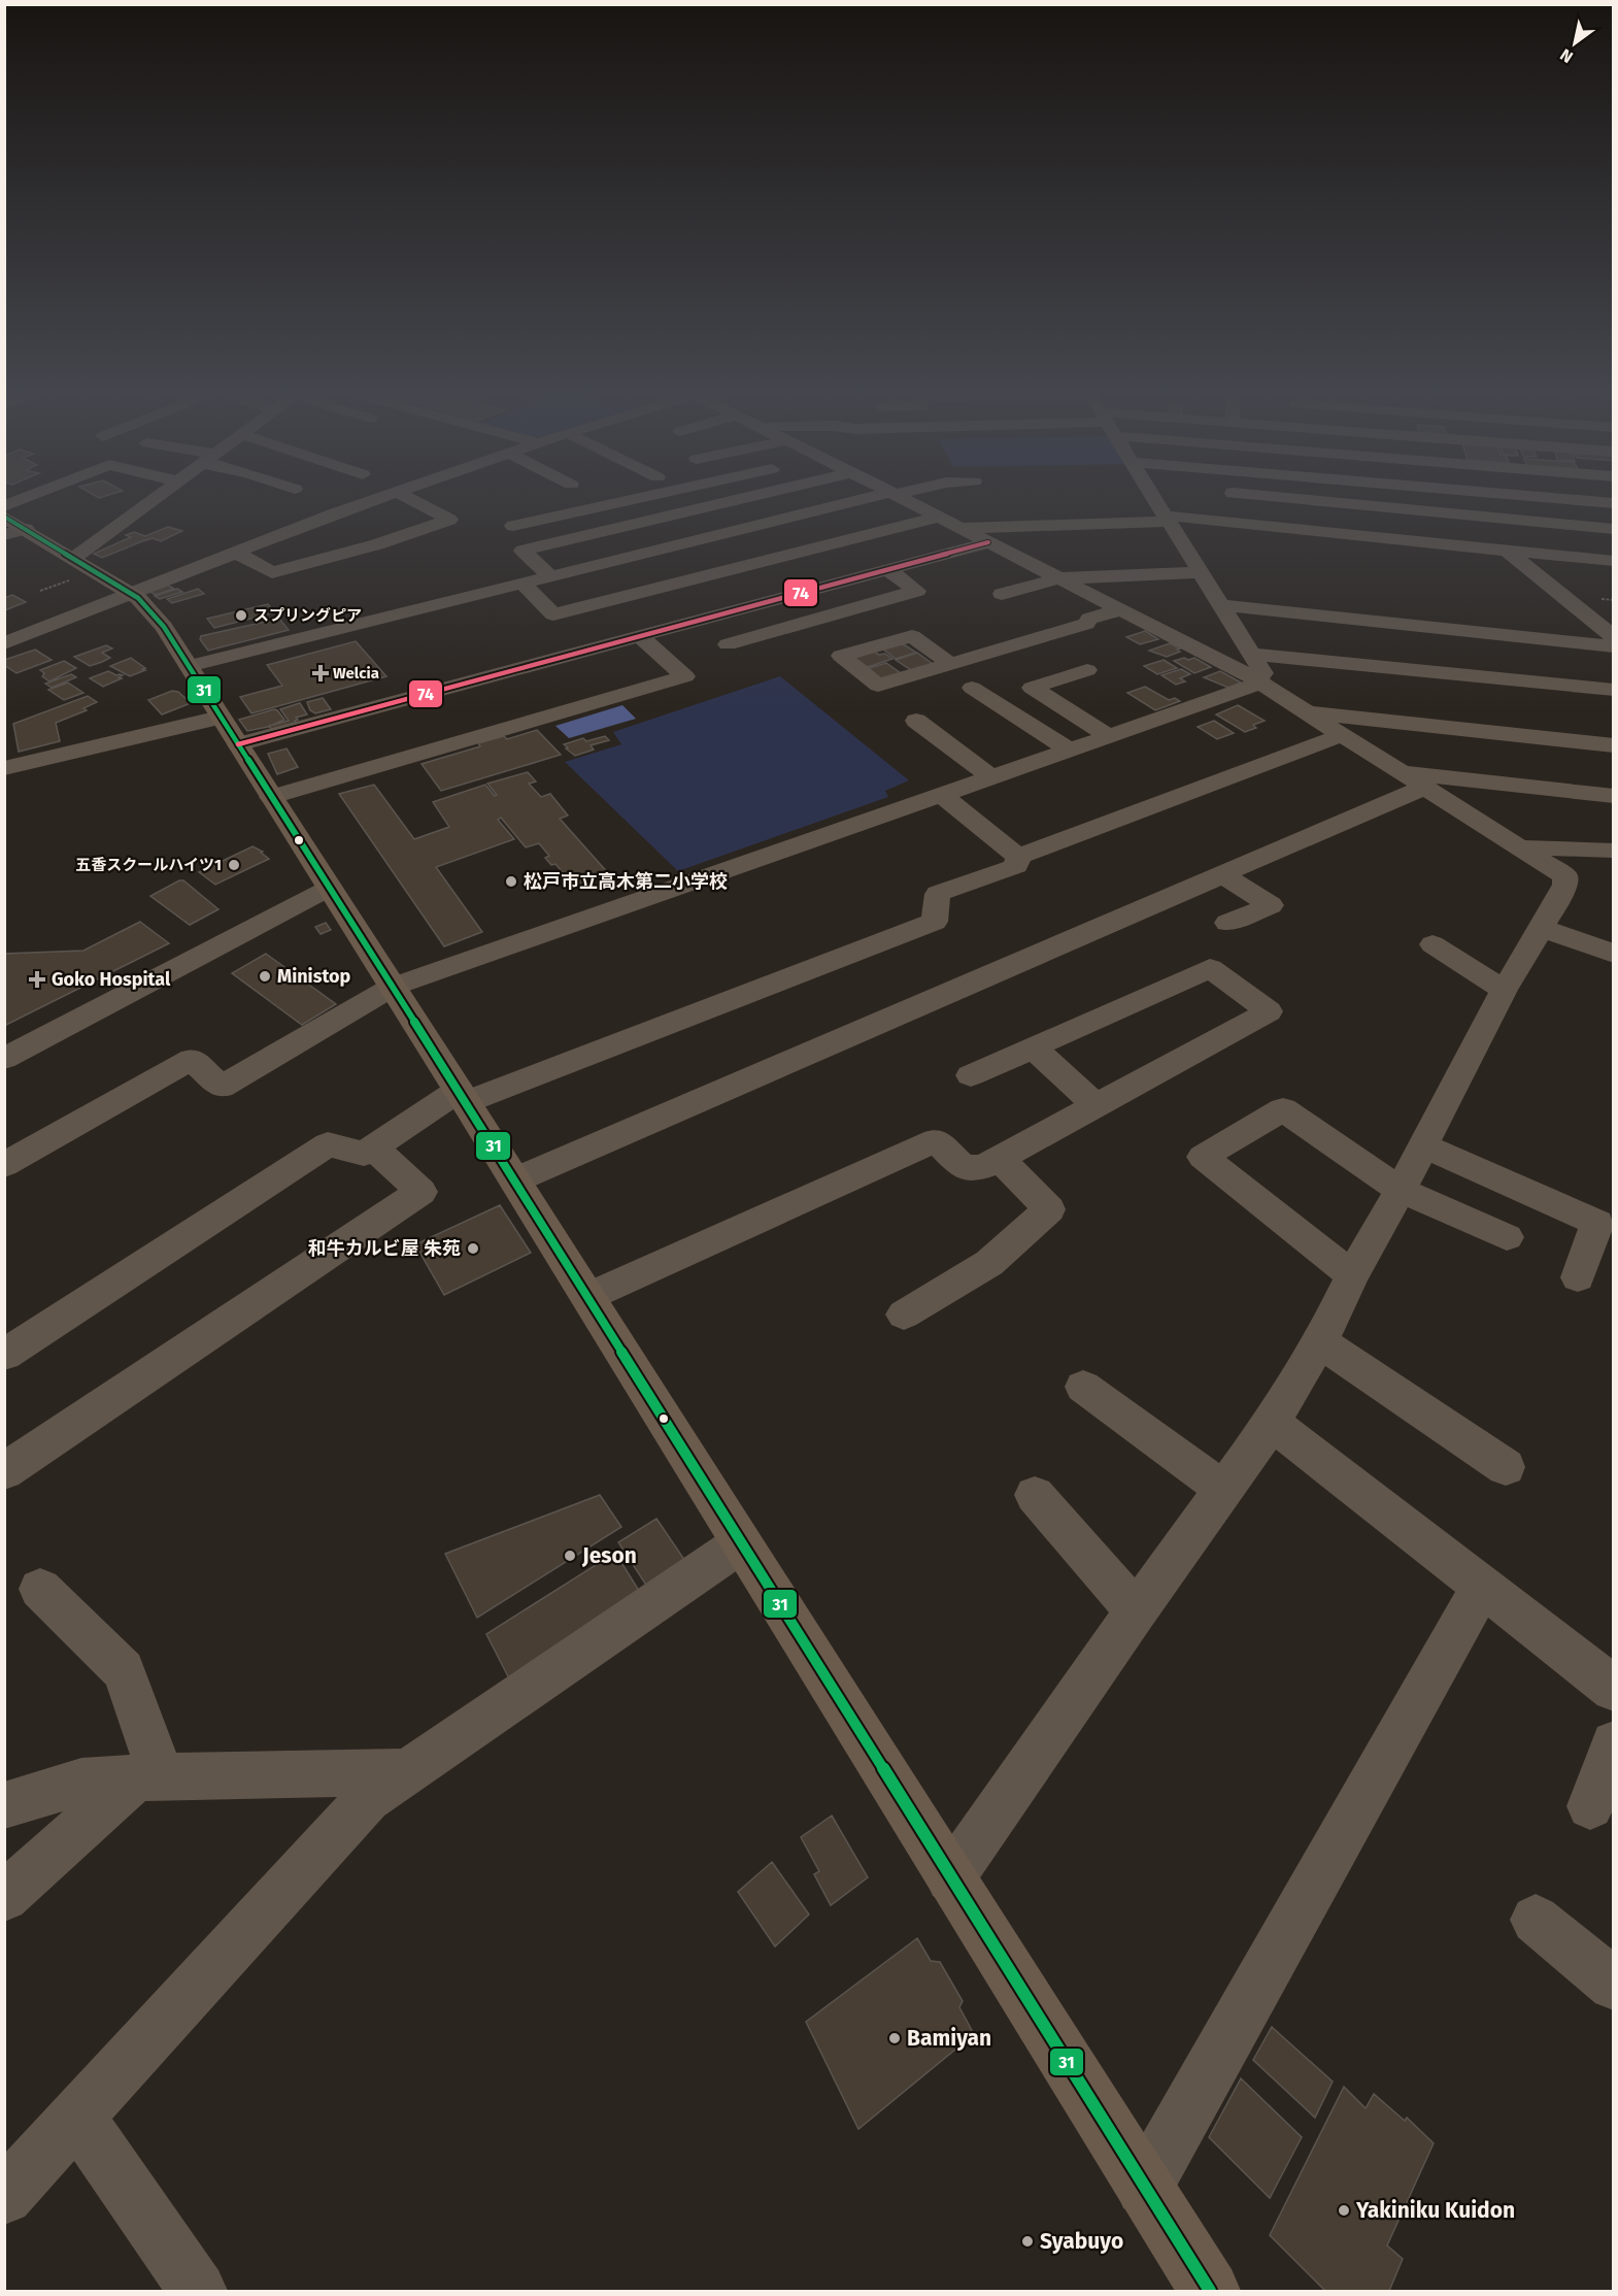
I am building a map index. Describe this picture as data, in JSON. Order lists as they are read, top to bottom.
{
  "places": {
    "other": [
      "スプリングピア",
      "五香スクールハイツ1",
      "松戸市立高木第二小学校",
      "Ministop",
      "和牛カルビ屋 朱苑",
      "Jeson",
      "Bamiyan",
      "Yakiniku Kuidon",
      "Syabuyo"
    ],
    "health": ["Welcia", "Goko Hospital"]
  },
  "lines": ["transit line 31", "transit line 74"],
  "north": "bottom left"
}
